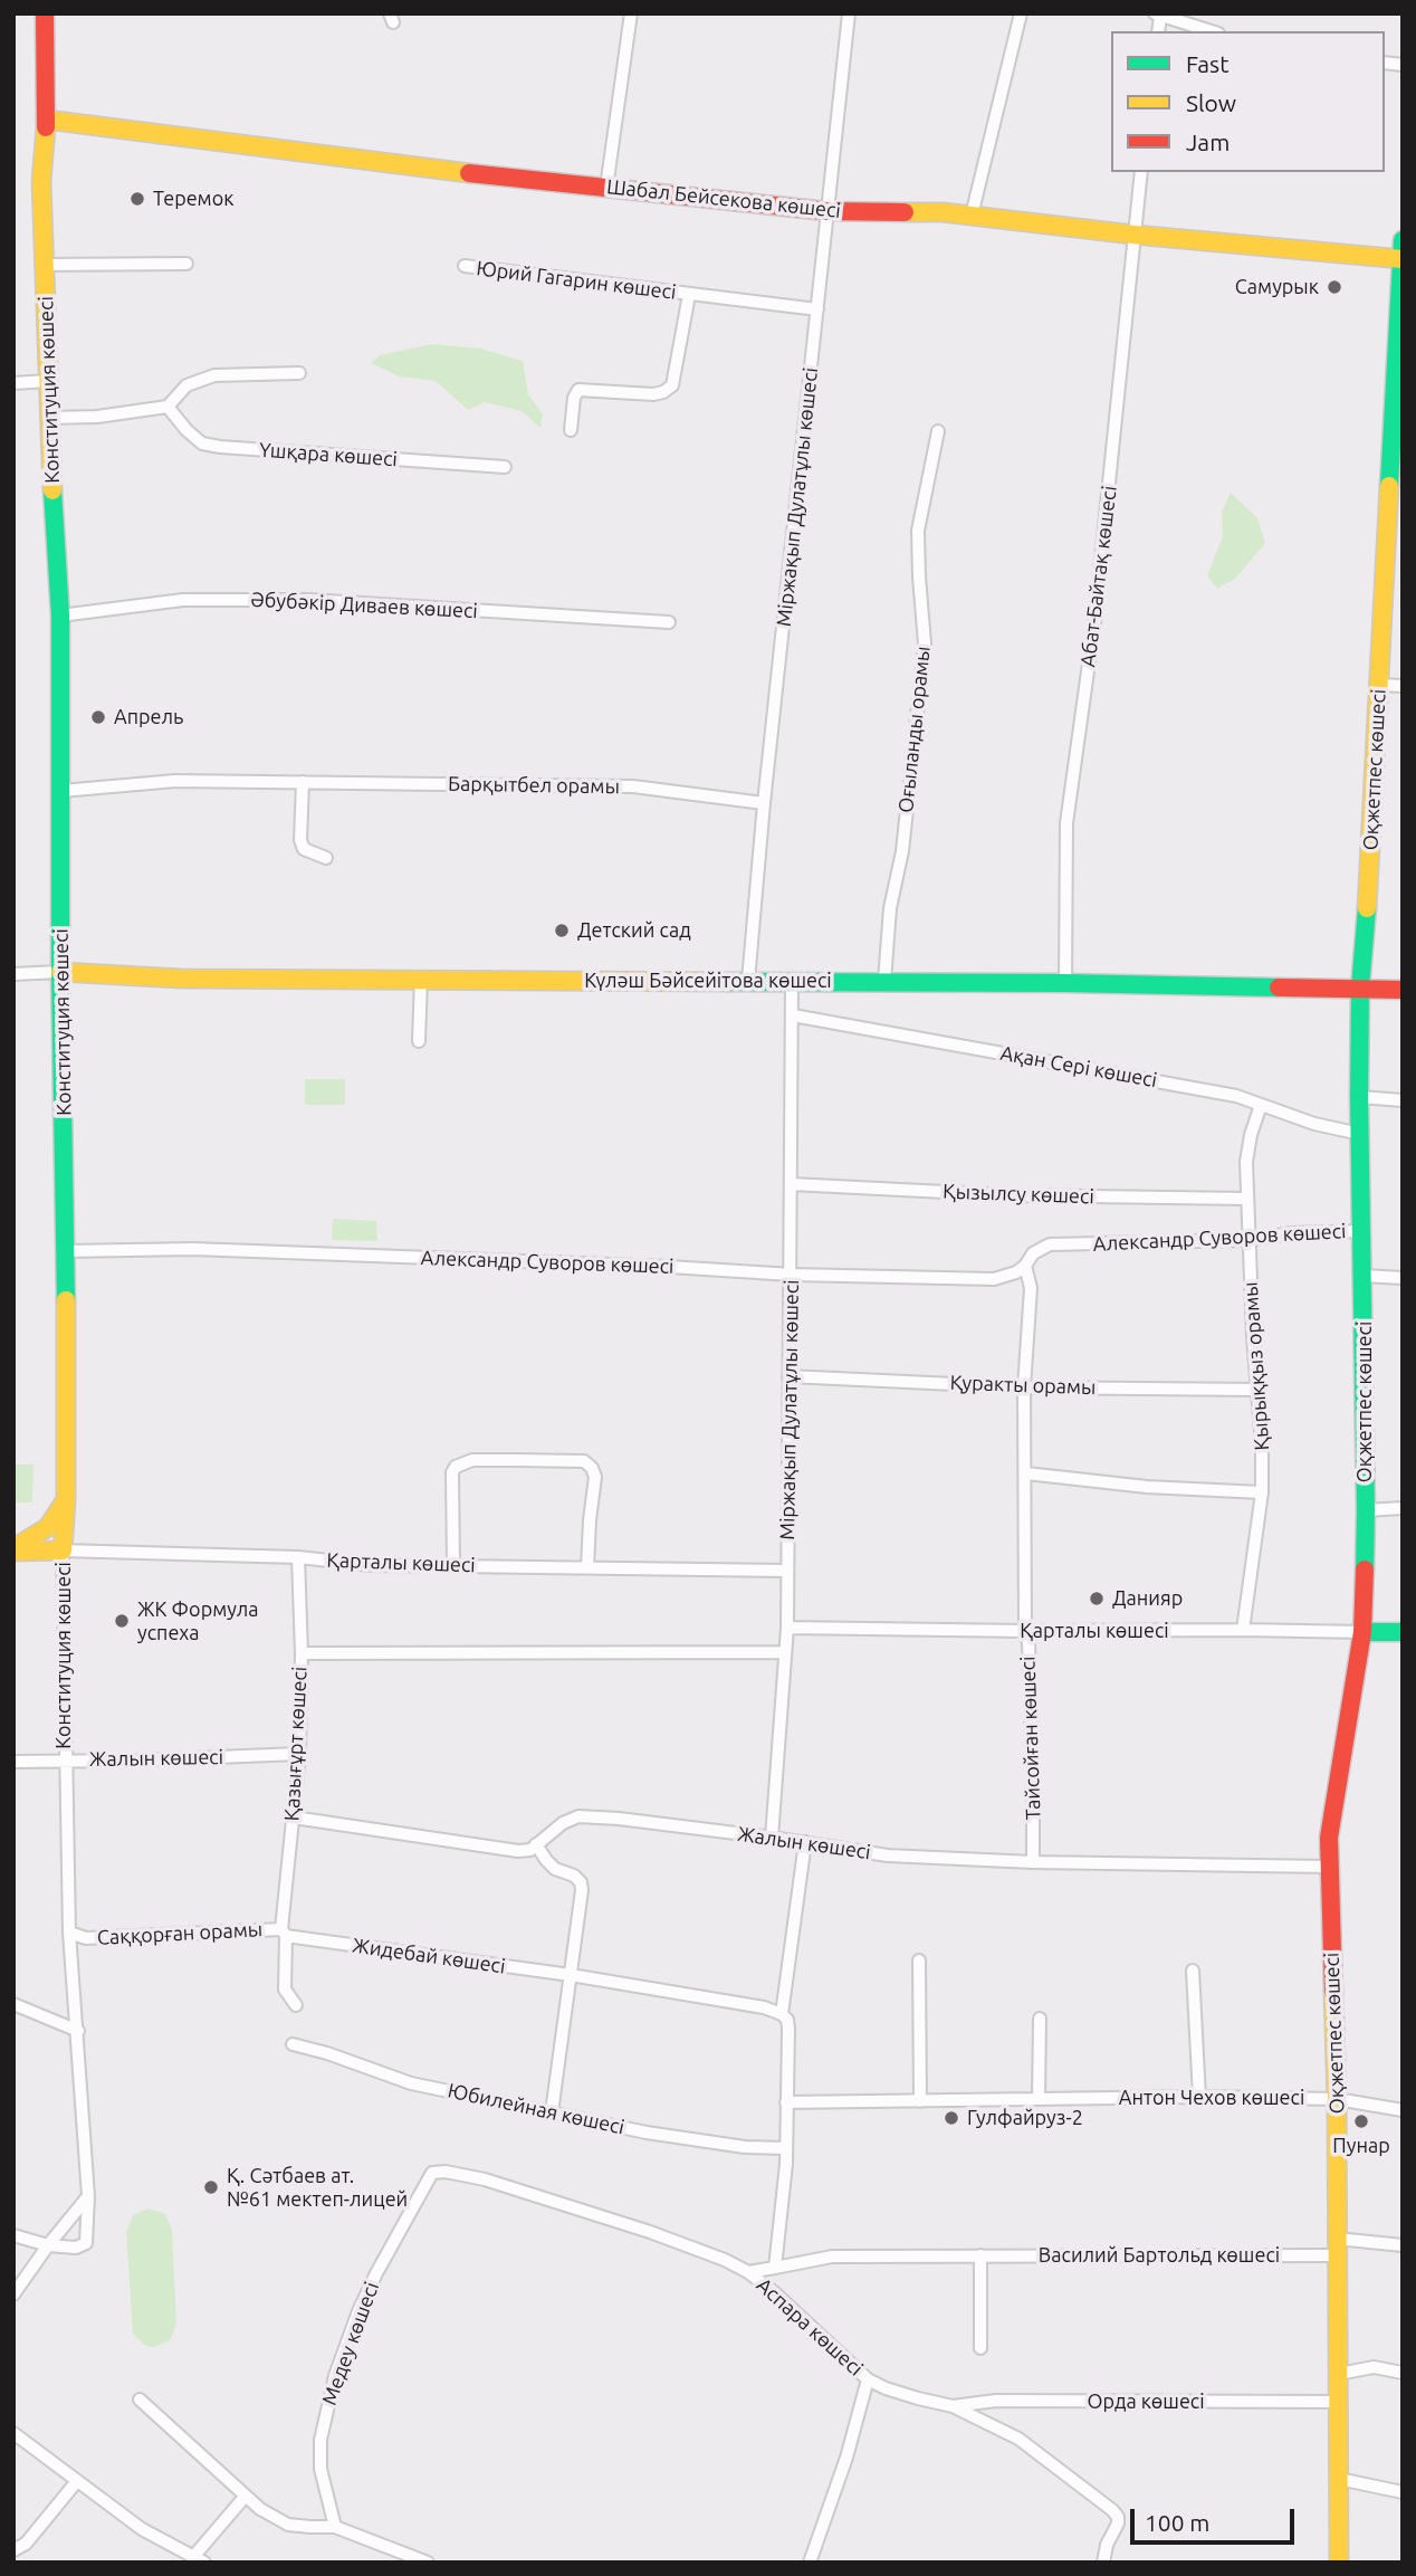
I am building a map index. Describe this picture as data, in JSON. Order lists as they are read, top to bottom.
{
  "streets": {
    "street": [
      "Шабал Бейсекова көшесі",
      "Юрий Гагарин көшесі",
      "Конституция көшесі",
      "Үшқара көшесі",
      "Міржақып Дулатұлы көшесі",
      "Абат-Байтақ көшесі",
      "Әбубәкір Диваев көшесі",
      "Оғыланды орамы",
      "Оқжетпес көшесі",
      "Барқытбел орамы",
      "Күләш Бәйсейітова көшесі",
      "Ақан Сері көшесі",
      "Қызылсу көшесі",
      "Александр Суворов көшесі",
      "Қырыққыз орамы",
      "Қуракты орамы",
      "Қарталы көшесі",
      "Тайсойған көшесі",
      "Қазығұрт көшесі",
      "Жалын көшесі",
      "Саққорған орамы",
      "Жидебай көшесі",
      "Антон Чехов көшесі",
      "Юбилейная көшесі",
      "Василий Бартольд көшесі",
      "Аспара көшесі",
      "Медеу көшесі",
      "Орда көшесі"
    ]
  },
  "crossings": [
    ["Шабал Бейсекова көшесі", "Конституция көшесі"],
    ["Шабал Бейсекова көшесі", "Міржақып Дулатұлы көшесі"],
    ["Шабал Бейсекова көшесі", "Абат-Байтақ көшесі"],
    ["Шабал Бейсекова көшесі", "Оқжетпес көшесі"],
    ["Юрий Гагарин көшесі", "Міржақып Дулатұлы көшесі"],
    ["Конституция көшесі", "Әбубәкір Диваев көшесі"],
    ["Конституция көшесі", "Барқытбел орамы"],
    ["Конституция көшесі", "Күләш Бәйсейітова көшесі"],
    ["Конституция көшесі", "Александр Суворов көшесі"],
    ["Конституция көшесі", "Қарталы көшесі"],
    ["Конституция көшесі", "Жалын көшесі"],
    ["Конституция көшесі", "Саққорған орамы"],
    ["Міржақып Дулатұлы көшесі", "Барқытбел орамы"],
    ["Міржақып Дулатұлы көшесі", "Күләш Бәйсейітова көшесі"],
    ["Міржақып Дулатұлы көшесі", "Ақан Сері көшесі"],
    ["Міржақып Дулатұлы көшесі", "Қызылсу көшесі"],
    ["Міржақып Дулатұлы көшесі", "Александр Суворов көшесі"],
    ["Міржақып Дулатұлы көшесі", "Қуракты орамы"],
    ["Міржақып Дулатұлы көшесі", "Қарталы көшесі"],
    ["Міржақып Дулатұлы көшесі", "Жалын көшесі"],
    ["Абат-Байтақ көшесі", "Күләш Бәйсейітова көшесі"],
    ["Оғыланды орамы", "Күләш Бәйсейітова көшесі"],
    ["Оқжетпес көшесі", "Күләш Бәйсейітова көшесі"],
    ["Оқжетпес көшесі", "Ақан Сері көшесі"],
    ["Оқжетпес көшесі", "Александр Суворов көшесі"],
    ["Оқжетпес көшесі", "Қарталы көшесі"],
    ["Оқжетпес көшесі", "Жалын көшесі"],
    ["Оқжетпес көшесі", "Антон Чехов көшесі"],
    ["Оқжетпес көшесі", "Василий Бартольд көшесі"],
    ["Оқжетпес көшесі", "Орда көшесі"],
    ["Ақан Сері көшесі", "Қырыққыз орамы"],
    ["Қызылсу көшесі", "Қырыққыз орамы"],
    ["Александр Суворов көшесі", "Қырыққыз орамы"],
    ["Александр Суворов көшесі", "Тайсойған көшесі"],
    ["Қырыққыз орамы", "Қуракты орамы"],
    ["Қырыққыз орамы", "Қарталы көшесі"],
    ["Қуракты орамы", "Тайсойған көшесі"],
    ["Қарталы көшесі", "Тайсойған көшесі"],
    ["Қарталы көшесі", "Қазығұрт көшесі"],
    ["Тайсойған көшесі", "Жалын көшесі"],
    ["Қазығұрт көшесі", "Жалын көшесі"],
    ["Қазығұрт көшесі", "Саққорған орамы"],
    ["Қазығұрт көшесі", "Жидебай көшесі"],
    ["Саққорған орамы", "Жидебай көшесі"],
    ["Аспара көшесі", "Медеу көшесі"],
    ["Аспара көшесі", "Орда көшесі"]
  ],
  "places": [
    "Теремок",
    "Самурык",
    "Апрель",
    "Детский сад",
    "Данияр",
    "ЖК Формула успеха",
    "Гулфайруз-2",
    "Пунар",
    "Қ. Сәтбаев ат. №61 мектеп-лицей"
  ],
  "legend": ["Fast", "Slow", "Jam"],
  "scale_bar": "100 m"
}
